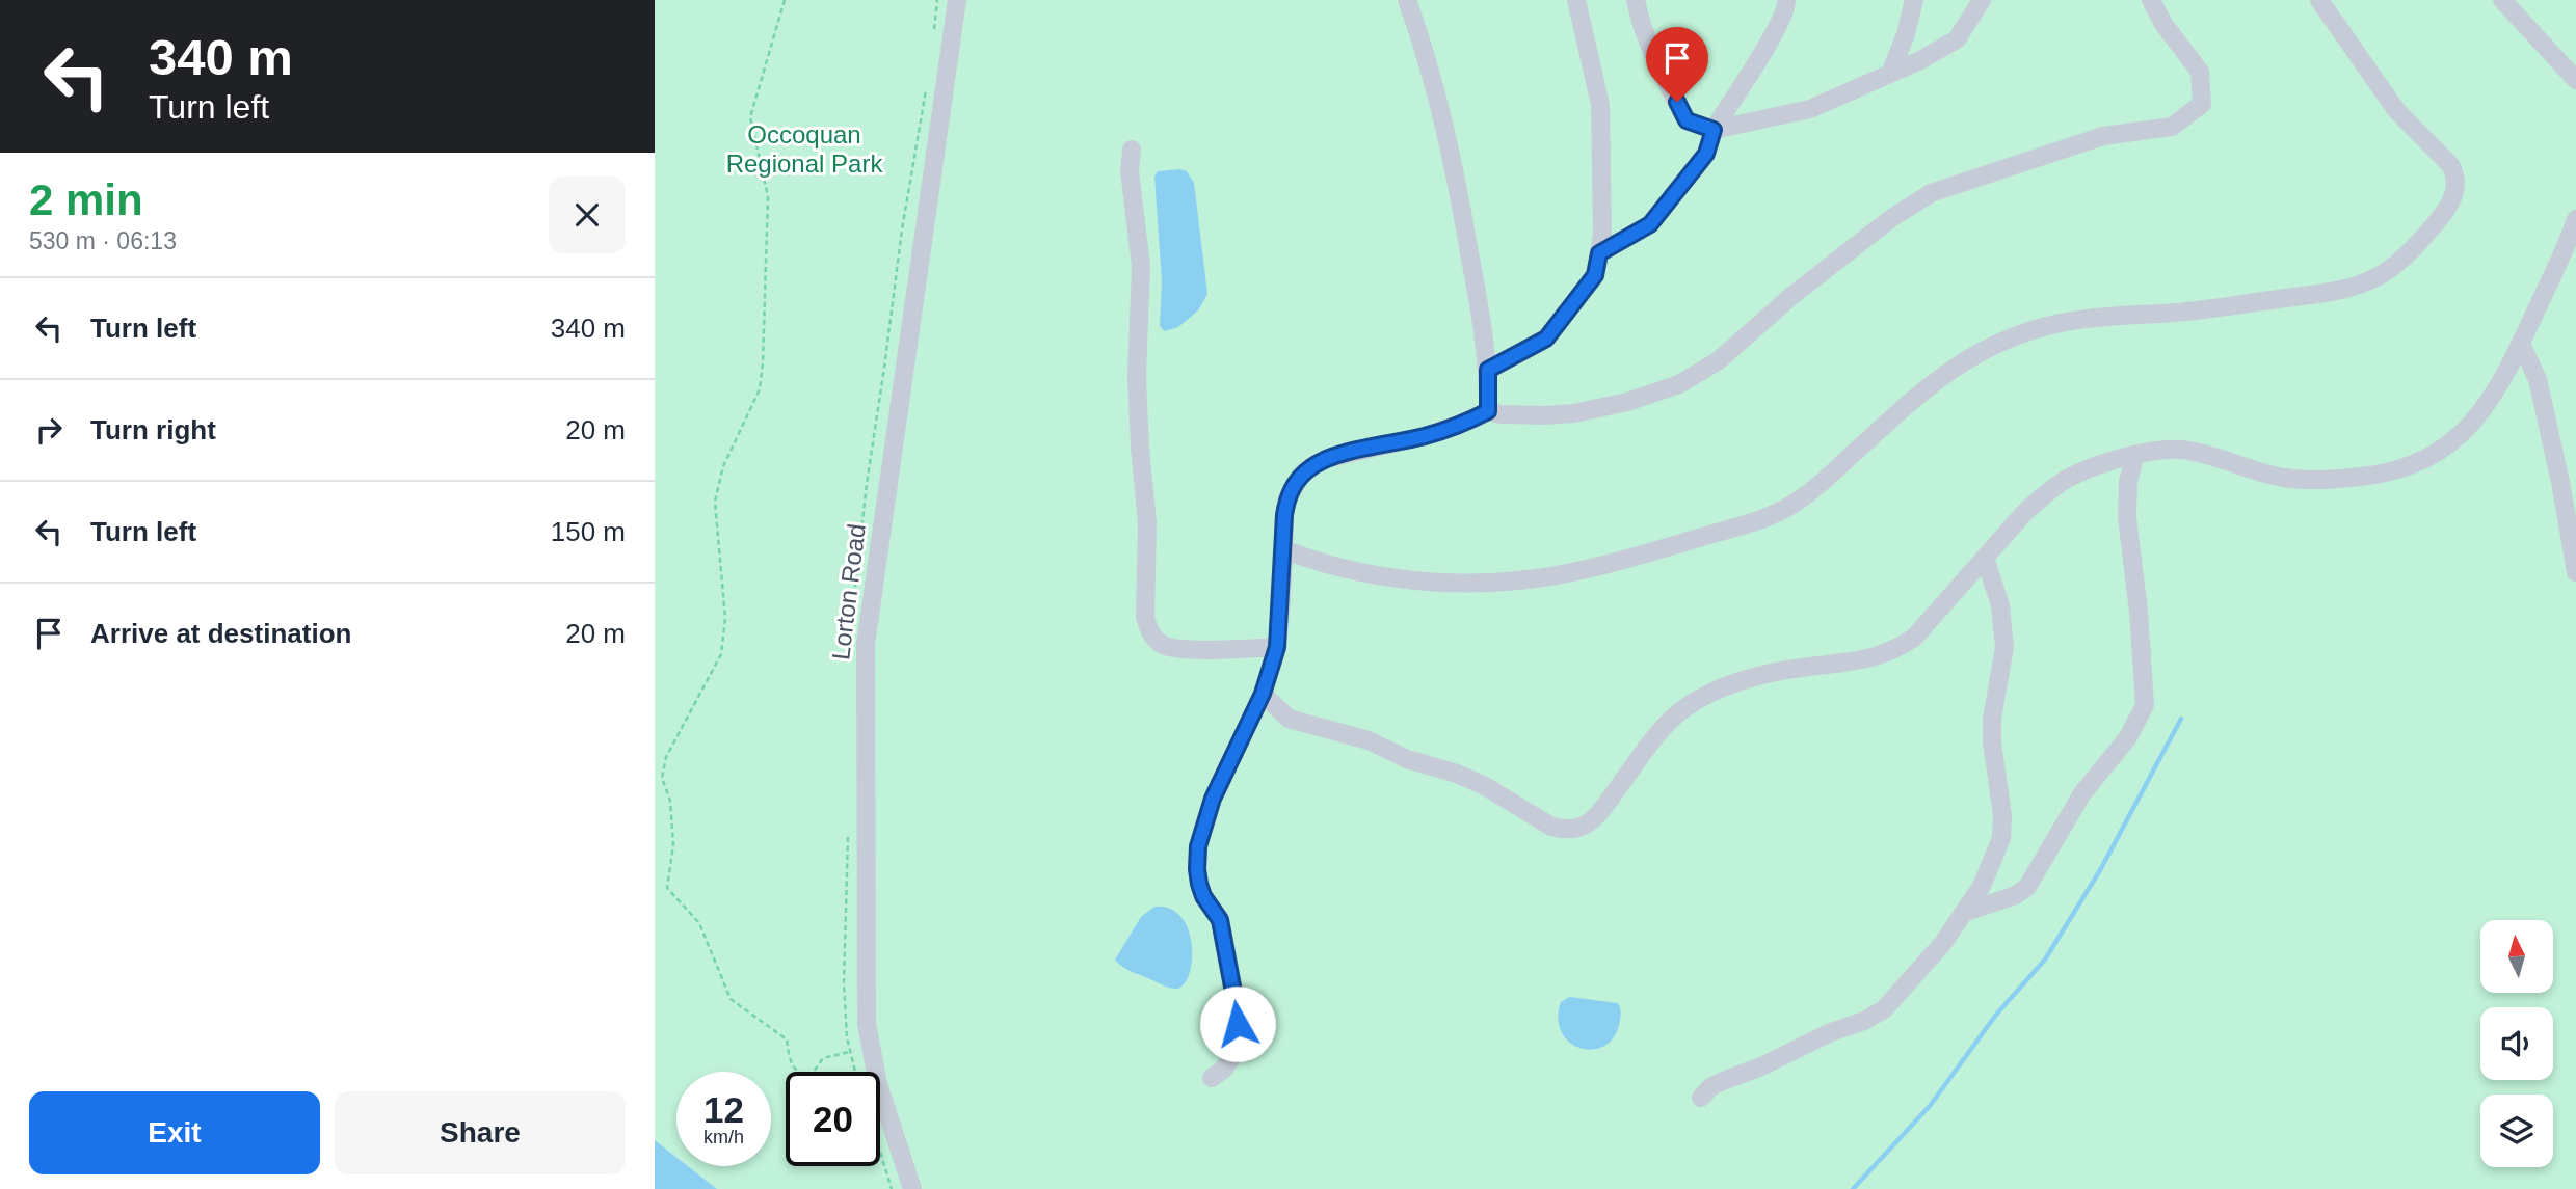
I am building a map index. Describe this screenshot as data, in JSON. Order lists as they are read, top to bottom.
{
  "streets": {
    "street": ["Lorton Road"]
  },
  "parks": ["Occoquan Regional Park"],
  "north": "top",
  "page": {
    "turn": ["340 m", "Turn left"],
    "heading": ["2 min", "530 m · 06:13"],
    "list": [
      {
        "name": "Turn left",
        "value": "340 m"
      },
      {
        "name": "Turn right",
        "value": "20 m"
      },
      {
        "name": "Turn left",
        "value": "150 m"
      },
      {
        "name": "Arrive at destination",
        "value": "20 m"
      }
    ],
    "speed": "12 km/h",
    "limit": "20",
    "buttons": ["Exit", "Share"]
  }
}
